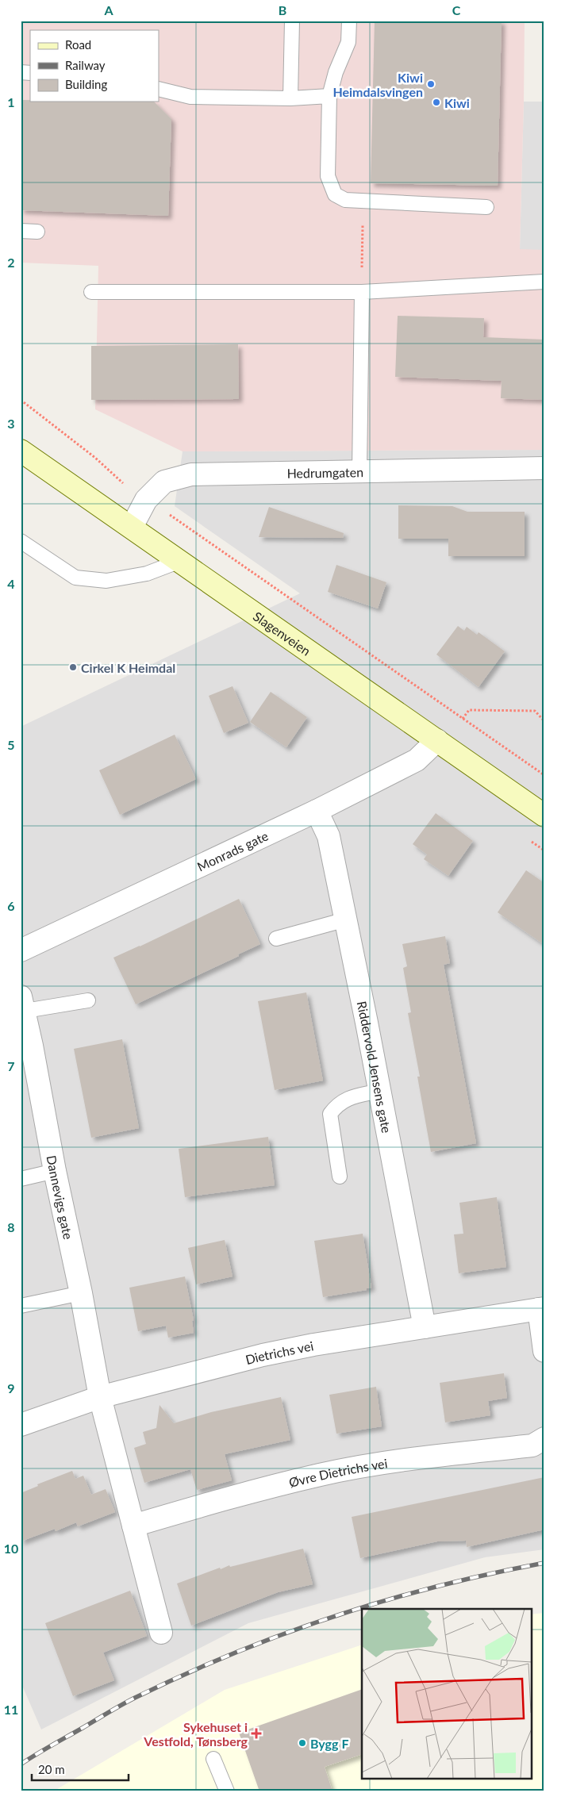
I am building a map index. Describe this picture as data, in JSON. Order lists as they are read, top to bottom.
{
  "streets": {
    "main road": ["Slagenveien"],
    "street": [
      "Hedrumgaten",
      "Monrads gate",
      "Riddervold Jensens gate",
      "Dannevigs gate",
      "Dietrichs vei",
      "Øvre Dietrichs vei"
    ]
  },
  "crossings": [
    ["Hedrumgaten", "Slagenveien"],
    ["Slagenveien", "Monrads gate"],
    ["Monrads gate", "Riddervold Jensens gate"],
    ["Riddervold Jensens gate", "Dietrichs vei"],
    ["Dannevigs gate", "Dietrichs vei"]
  ],
  "places": {
    "other": [
      "Kiwi Heimdalsvingen",
      "Kiwi",
      "Cirkel K Heimdal",
      "Bygg F"
    ],
    "health": ["Sykehuset i Vestfold, Tønsberg"]
  },
  "legend": ["Road", "Railway", "Building"],
  "scale_bar": "20 m",
  "grid": {
    "columns": ["A", "B", "C"],
    "rows": [
      "1",
      "2",
      "3",
      "4",
      "5",
      "6",
      "7",
      "8",
      "9",
      "10",
      "11"
    ]
  }
}
